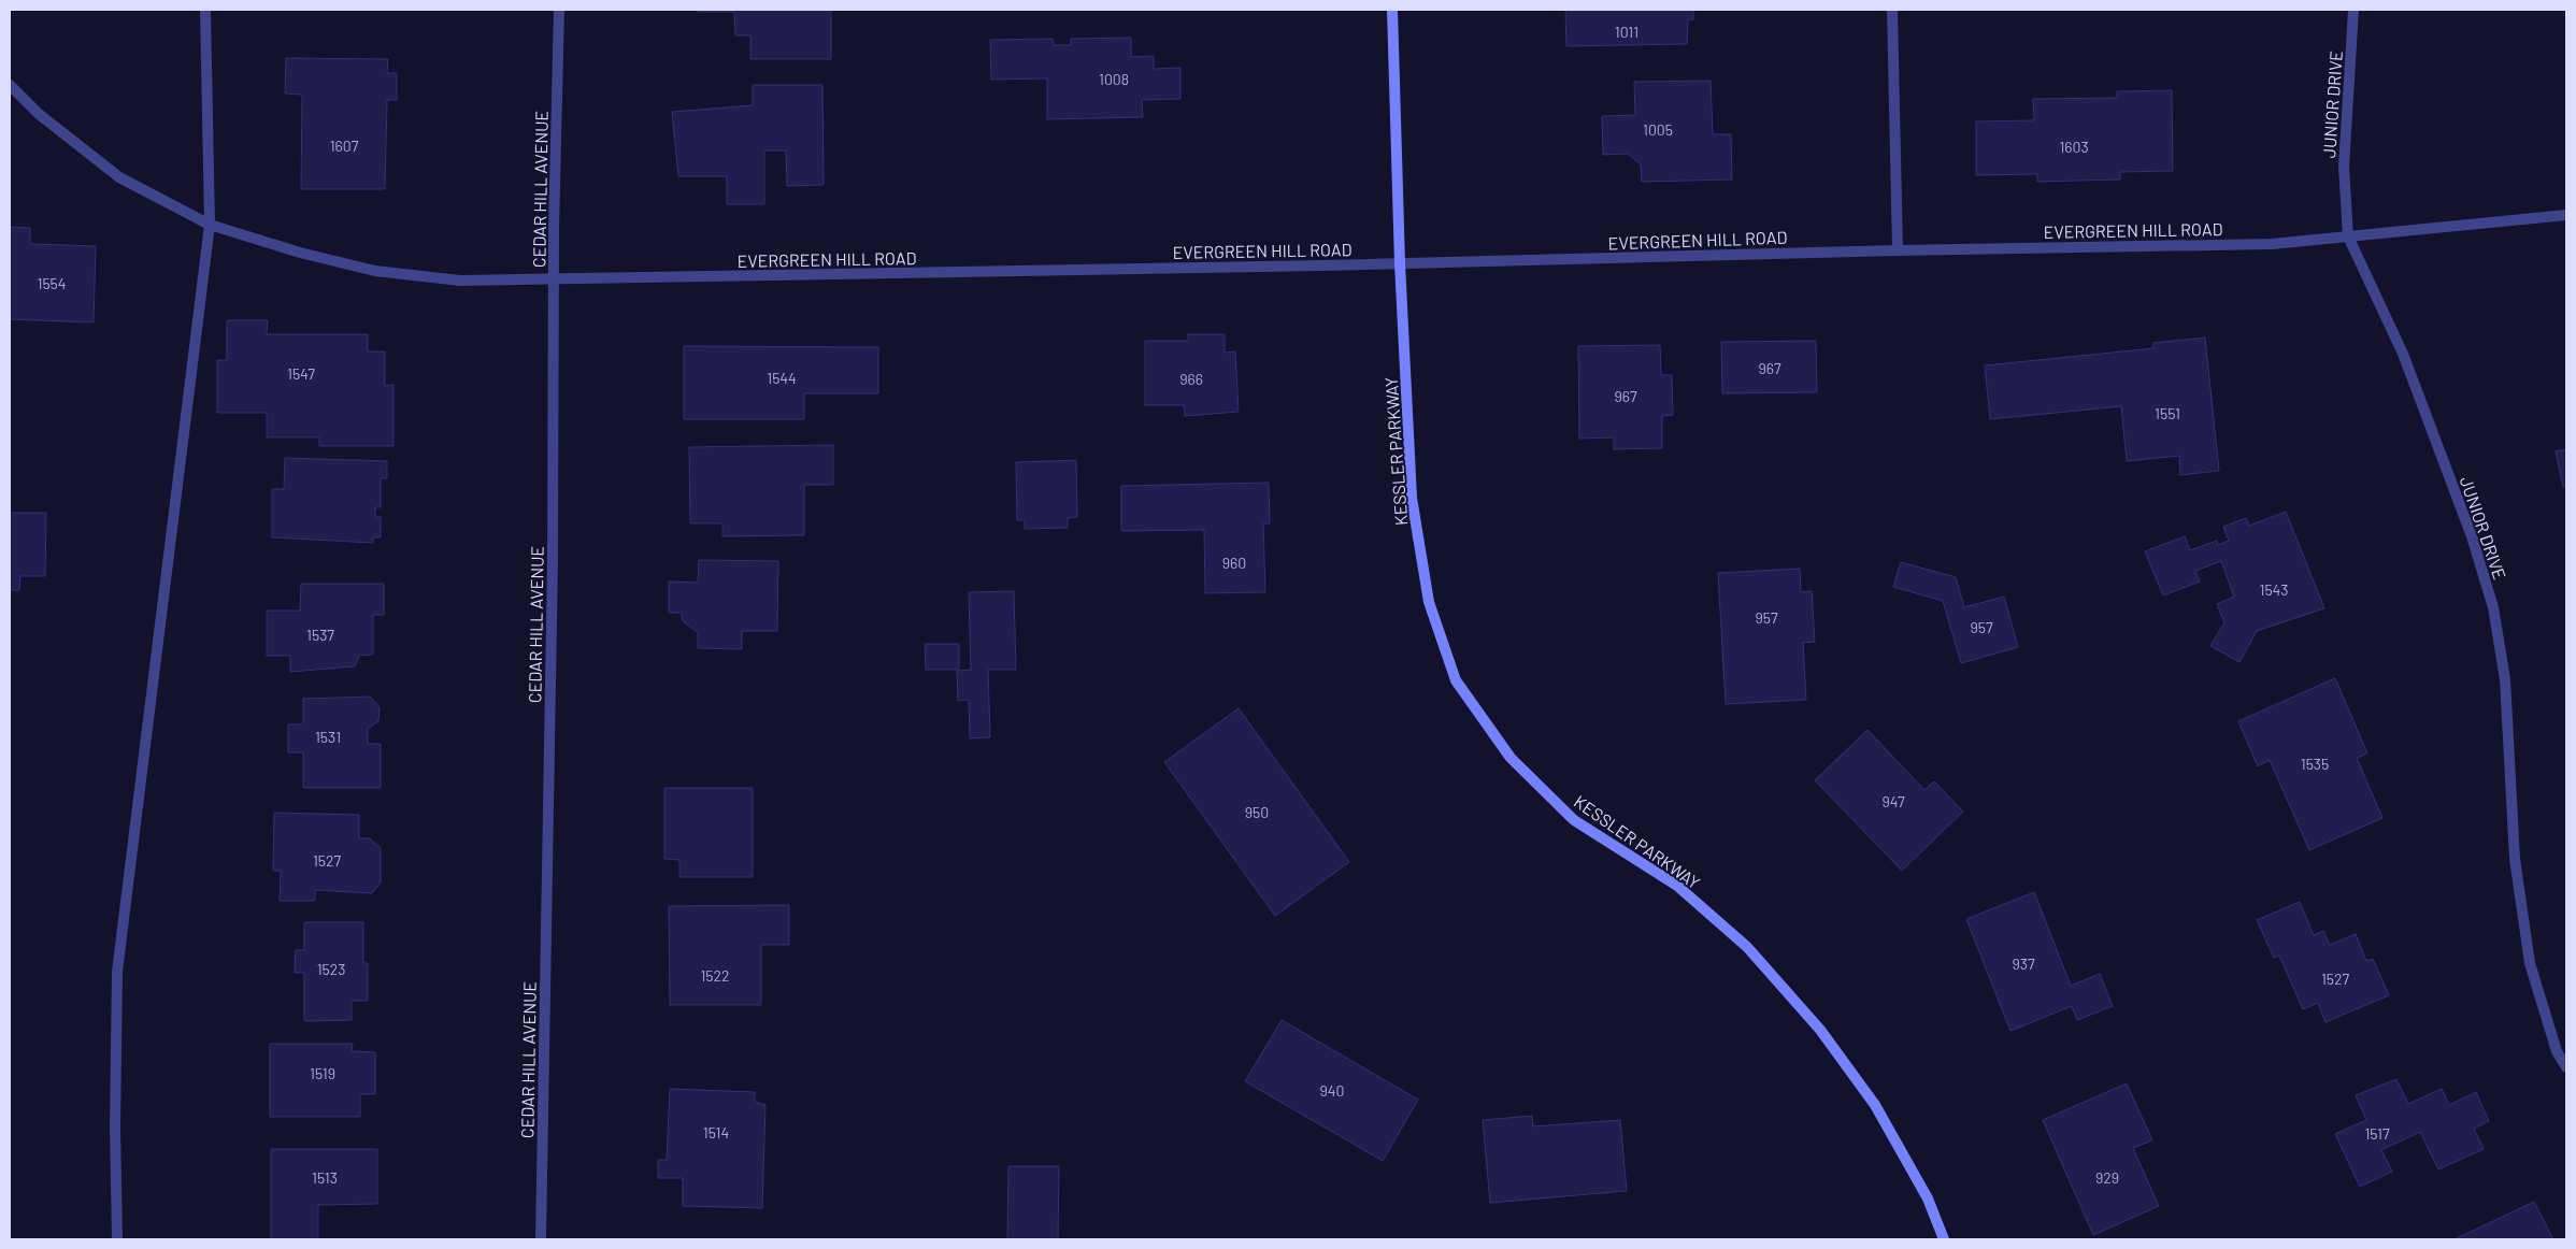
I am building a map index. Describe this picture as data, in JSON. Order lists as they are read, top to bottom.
{
  "streets": {
    "street": [
      "JUNIOR DRIVE",
      "CEDAR HILL AVENUE",
      "EVERGREEN HILL ROAD",
      "KESSLER PARKWAY"
    ]
  },
  "crossings": [
    ["JUNIOR DRIVE", "EVERGREEN HILL ROAD"],
    ["CEDAR HILL AVENUE", "EVERGREEN HILL ROAD"],
    ["EVERGREEN HILL ROAD", "KESSLER PARKWAY"]
  ],
  "house_numbers": [
    "1011",
    "1008",
    "1005",
    "1607",
    "1603",
    "1554",
    "967",
    "1547",
    "1544",
    "966",
    "967",
    "1551",
    "960",
    "1543",
    "957",
    "957",
    "1537",
    "1531",
    "1535",
    "947",
    "950",
    "1527",
    "937",
    "1523",
    "1522",
    "1527",
    "1519",
    "940",
    "1514",
    "1517",
    "1513",
    "929"
  ]
}
